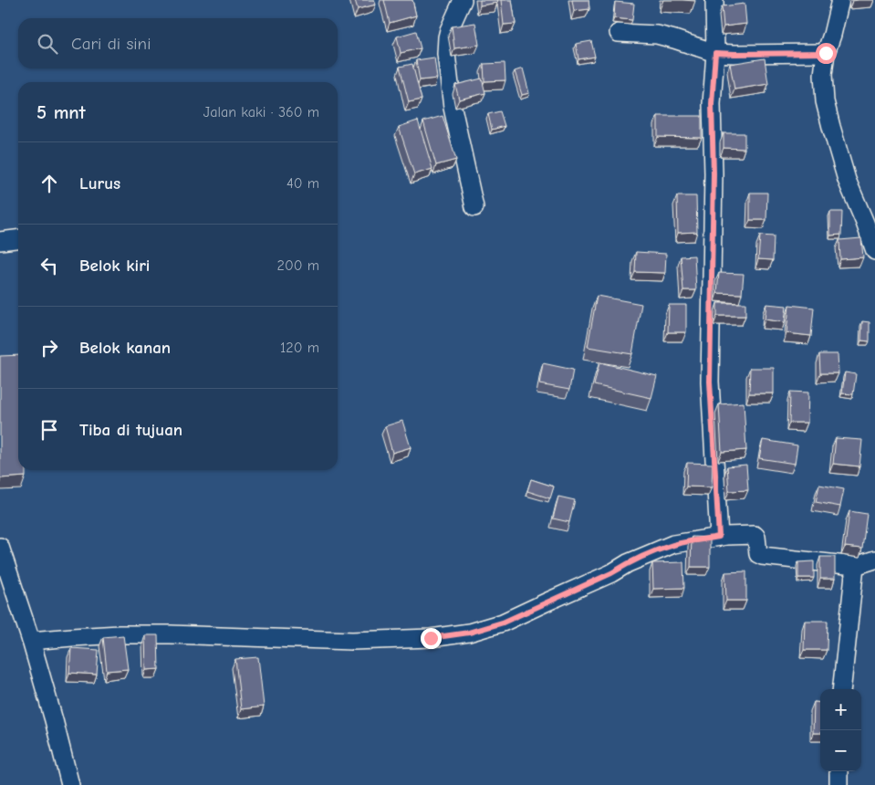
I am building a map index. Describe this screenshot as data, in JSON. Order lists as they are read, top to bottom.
{
  "page": {
    "search": "Cari di sini",
    "heading": ["5 mnt", "Jalan kaki · 360 m"],
    "list": [
      ["Lurus", "40 m"],
      ["Belok kiri", "200 m"],
      ["Belok kanan", "120 m"],
      "Tiba di tujuan"
    ],
    "map_buttons": ["+", "−"]
  }
}
